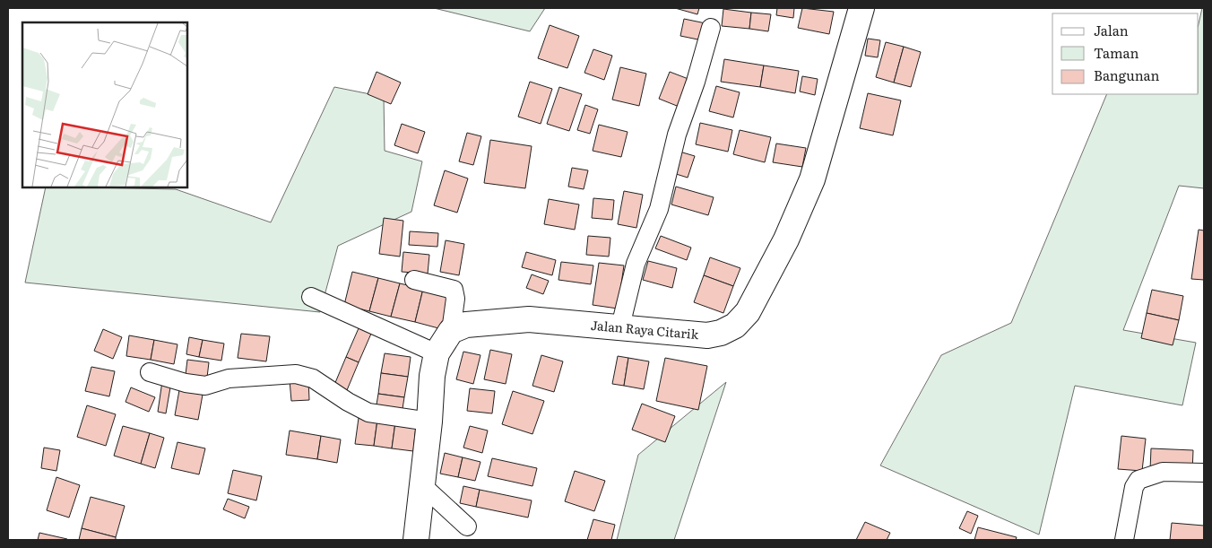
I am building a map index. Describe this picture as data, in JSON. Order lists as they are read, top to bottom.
{
  "streets": {
    "street": ["Jalan Raya Citarik"]
  },
  "legend": ["Jalan", "Taman", "Bangunan"]
}
